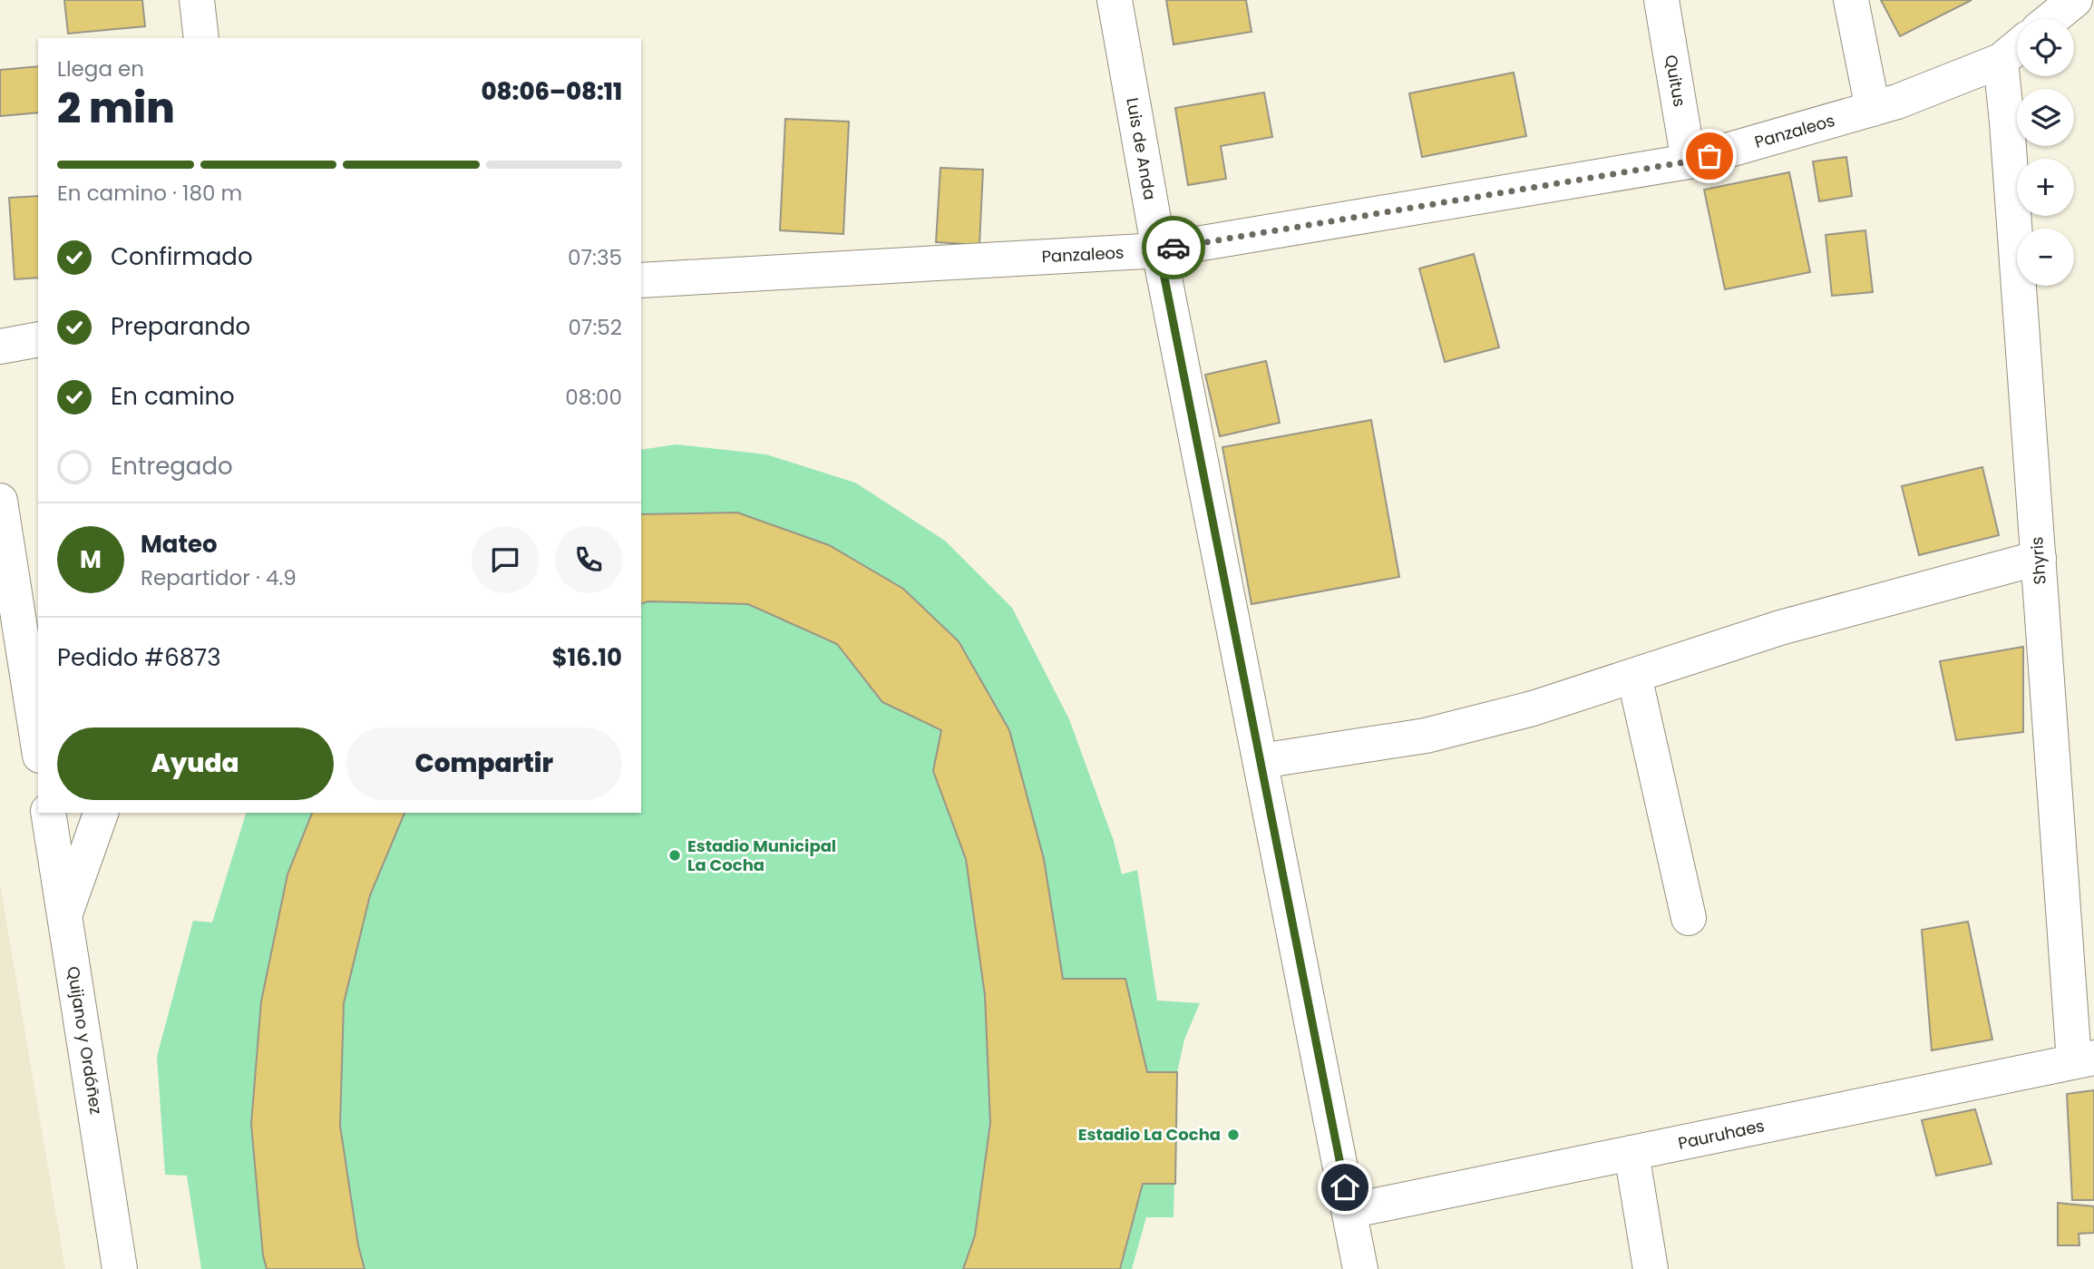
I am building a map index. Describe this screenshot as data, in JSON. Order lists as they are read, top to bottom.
{
  "streets": {
    "street": [
      "Quitus",
      "Panzaleos",
      "Luis de Anda",
      "Shyris",
      "Quijano y Ordóñez",
      "Pauruhaes"
    ]
  },
  "crossings": [
    ["Quitus", "Panzaleos"],
    ["Panzaleos", "Luis de Anda"],
    ["Panzaleos", "Shyris"],
    ["Luis de Anda", "Pauruhaes"],
    ["Shyris", "Pauruhaes"]
  ],
  "places": ["Estadio Municipal La Cocha", "Estadio La Cocha"],
  "page": {
    "map_buttons": ["+", "−"],
    "heading": ["2 min", "Llega en", "08:06–08:11"],
    "panel": [
      "Mateo",
      "Repartidor · 4.9",
      "Pedido #6873",
      "$16.10"
    ],
    "bar": "En camino · 180 m",
    "list": [
      ["Confirmado", "07:35"],
      ["Preparando", "07:52"],
      ["En camino", "08:00"],
      "Entregado"
    ],
    "round": "M",
    "buttons": ["Ayuda", "Compartir"]
  }
}
